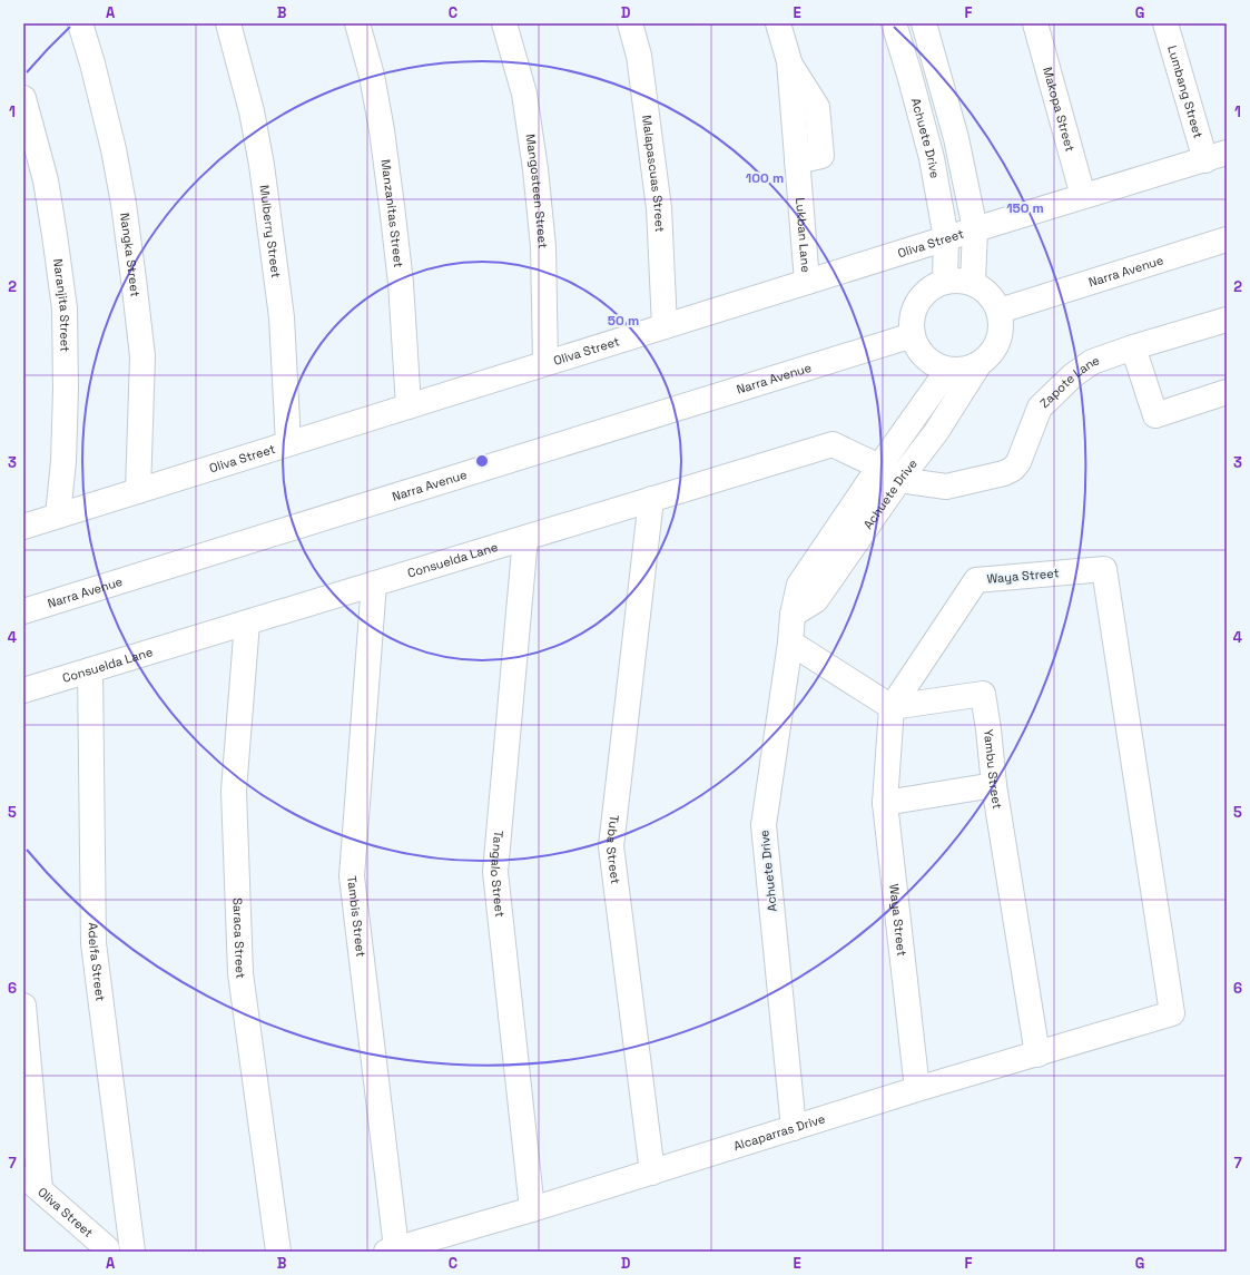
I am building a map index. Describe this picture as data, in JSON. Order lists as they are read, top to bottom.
{
  "streets": {
    "street": [
      "Lumbang Street",
      "Makopa Street",
      "Achuete Drive",
      "Malapascuas Street",
      "Mangosteen Street",
      "Manzanitas Street",
      "Mulberry Street",
      "Lukban Lane",
      "Oliva Street",
      "Nangka Street",
      "Narra Avenue",
      "Naranjita Street",
      "Zapote Lane",
      "Consuelda Lane",
      "Waya Street",
      "Yambu Street",
      "Tuba Street",
      "Tangalo Street",
      "Tambis Street",
      "Saraca Street",
      "Adelfa Street",
      "Alcaparras Drive"
    ]
  },
  "crossings": [
    ["Lumbang Street", "Oliva Street"],
    ["Makopa Street", "Oliva Street"],
    ["Achuete Drive", "Oliva Street"],
    ["Achuete Drive", "Narra Avenue"],
    ["Achuete Drive", "Zapote Lane"],
    ["Achuete Drive", "Consuelda Lane"],
    ["Achuete Drive", "Alcaparras Drive"],
    ["Malapascuas Street", "Oliva Street"],
    ["Mangosteen Street", "Oliva Street"],
    ["Manzanitas Street", "Oliva Street"],
    ["Mulberry Street", "Oliva Street"],
    ["Lukban Lane", "Oliva Street"],
    ["Oliva Street", "Nangka Street"],
    ["Oliva Street", "Naranjita Street"],
    ["Zapote Lane", "Consuelda Lane"],
    ["Consuelda Lane", "Tuba Street"],
    ["Consuelda Lane", "Tangalo Street"],
    ["Consuelda Lane", "Tambis Street"],
    ["Consuelda Lane", "Saraca Street"],
    ["Consuelda Lane", "Adelfa Street"],
    ["Waya Street", "Yambu Street"],
    ["Waya Street", "Alcaparras Drive"],
    ["Yambu Street", "Alcaparras Drive"],
    ["Tuba Street", "Alcaparras Drive"],
    ["Tangalo Street", "Alcaparras Drive"],
    ["Tambis Street", "Alcaparras Drive"]
  ],
  "grid": {
    "columns": [
      "A",
      "B",
      "C",
      "D",
      "E",
      "F",
      "G"
    ],
    "rows": [
      "1",
      "2",
      "3",
      "4",
      "5",
      "6",
      "7"
    ]
  },
  "rings": ["100 m", "150 m", "50 m"]
}
